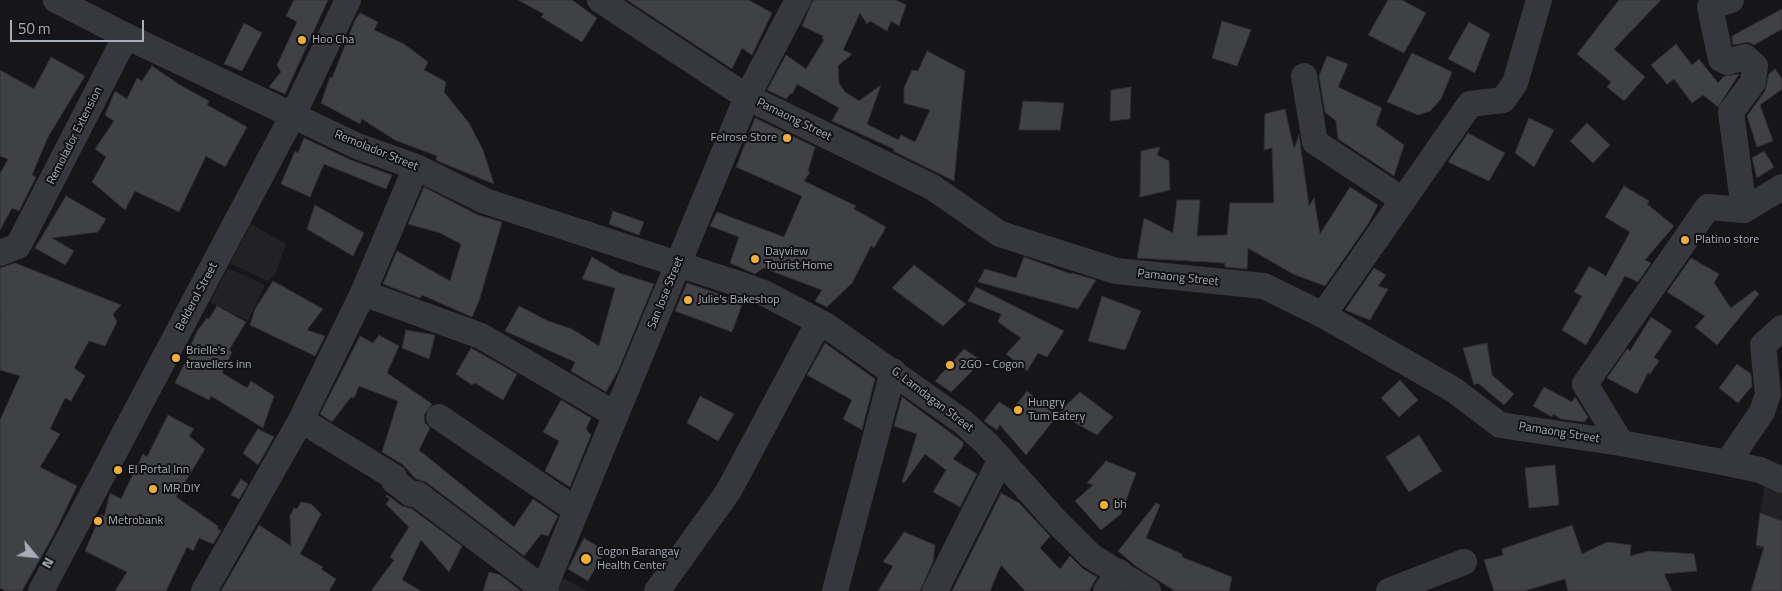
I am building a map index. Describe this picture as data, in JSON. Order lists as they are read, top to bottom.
{
  "streets": {
    "street": [
      "Pamaong Street",
      "Remolador Extension",
      "Remolador Street",
      "San Jose Street",
      "Belderol Street",
      "G. Lamdagan Street"
    ]
  },
  "crossings": [
    ["Pamaong Street", "San Jose Street"],
    ["Remolador Extension", "Remolador Street"],
    ["Remolador Street", "San Jose Street"],
    ["Remolador Street", "Belderol Street"],
    ["Remolador Street", "G. Lamdagan Street"],
    ["San Jose Street", "G. Lamdagan Street"]
  ],
  "places": [
    "Hoo Cha",
    "Felrose Store",
    "Platino store",
    "Dayview Tourist Home",
    "Julie's Bakeshop",
    "Brielle's travellers inn",
    "2GO - Cogon",
    "Hungry Tum Eatery",
    "El Portal Inn",
    "MR.DIY",
    "bh",
    "Metrobank",
    "Cogon Barangay Health Center"
  ],
  "scale_bar": "50 m",
  "north": "bottom right"
}
